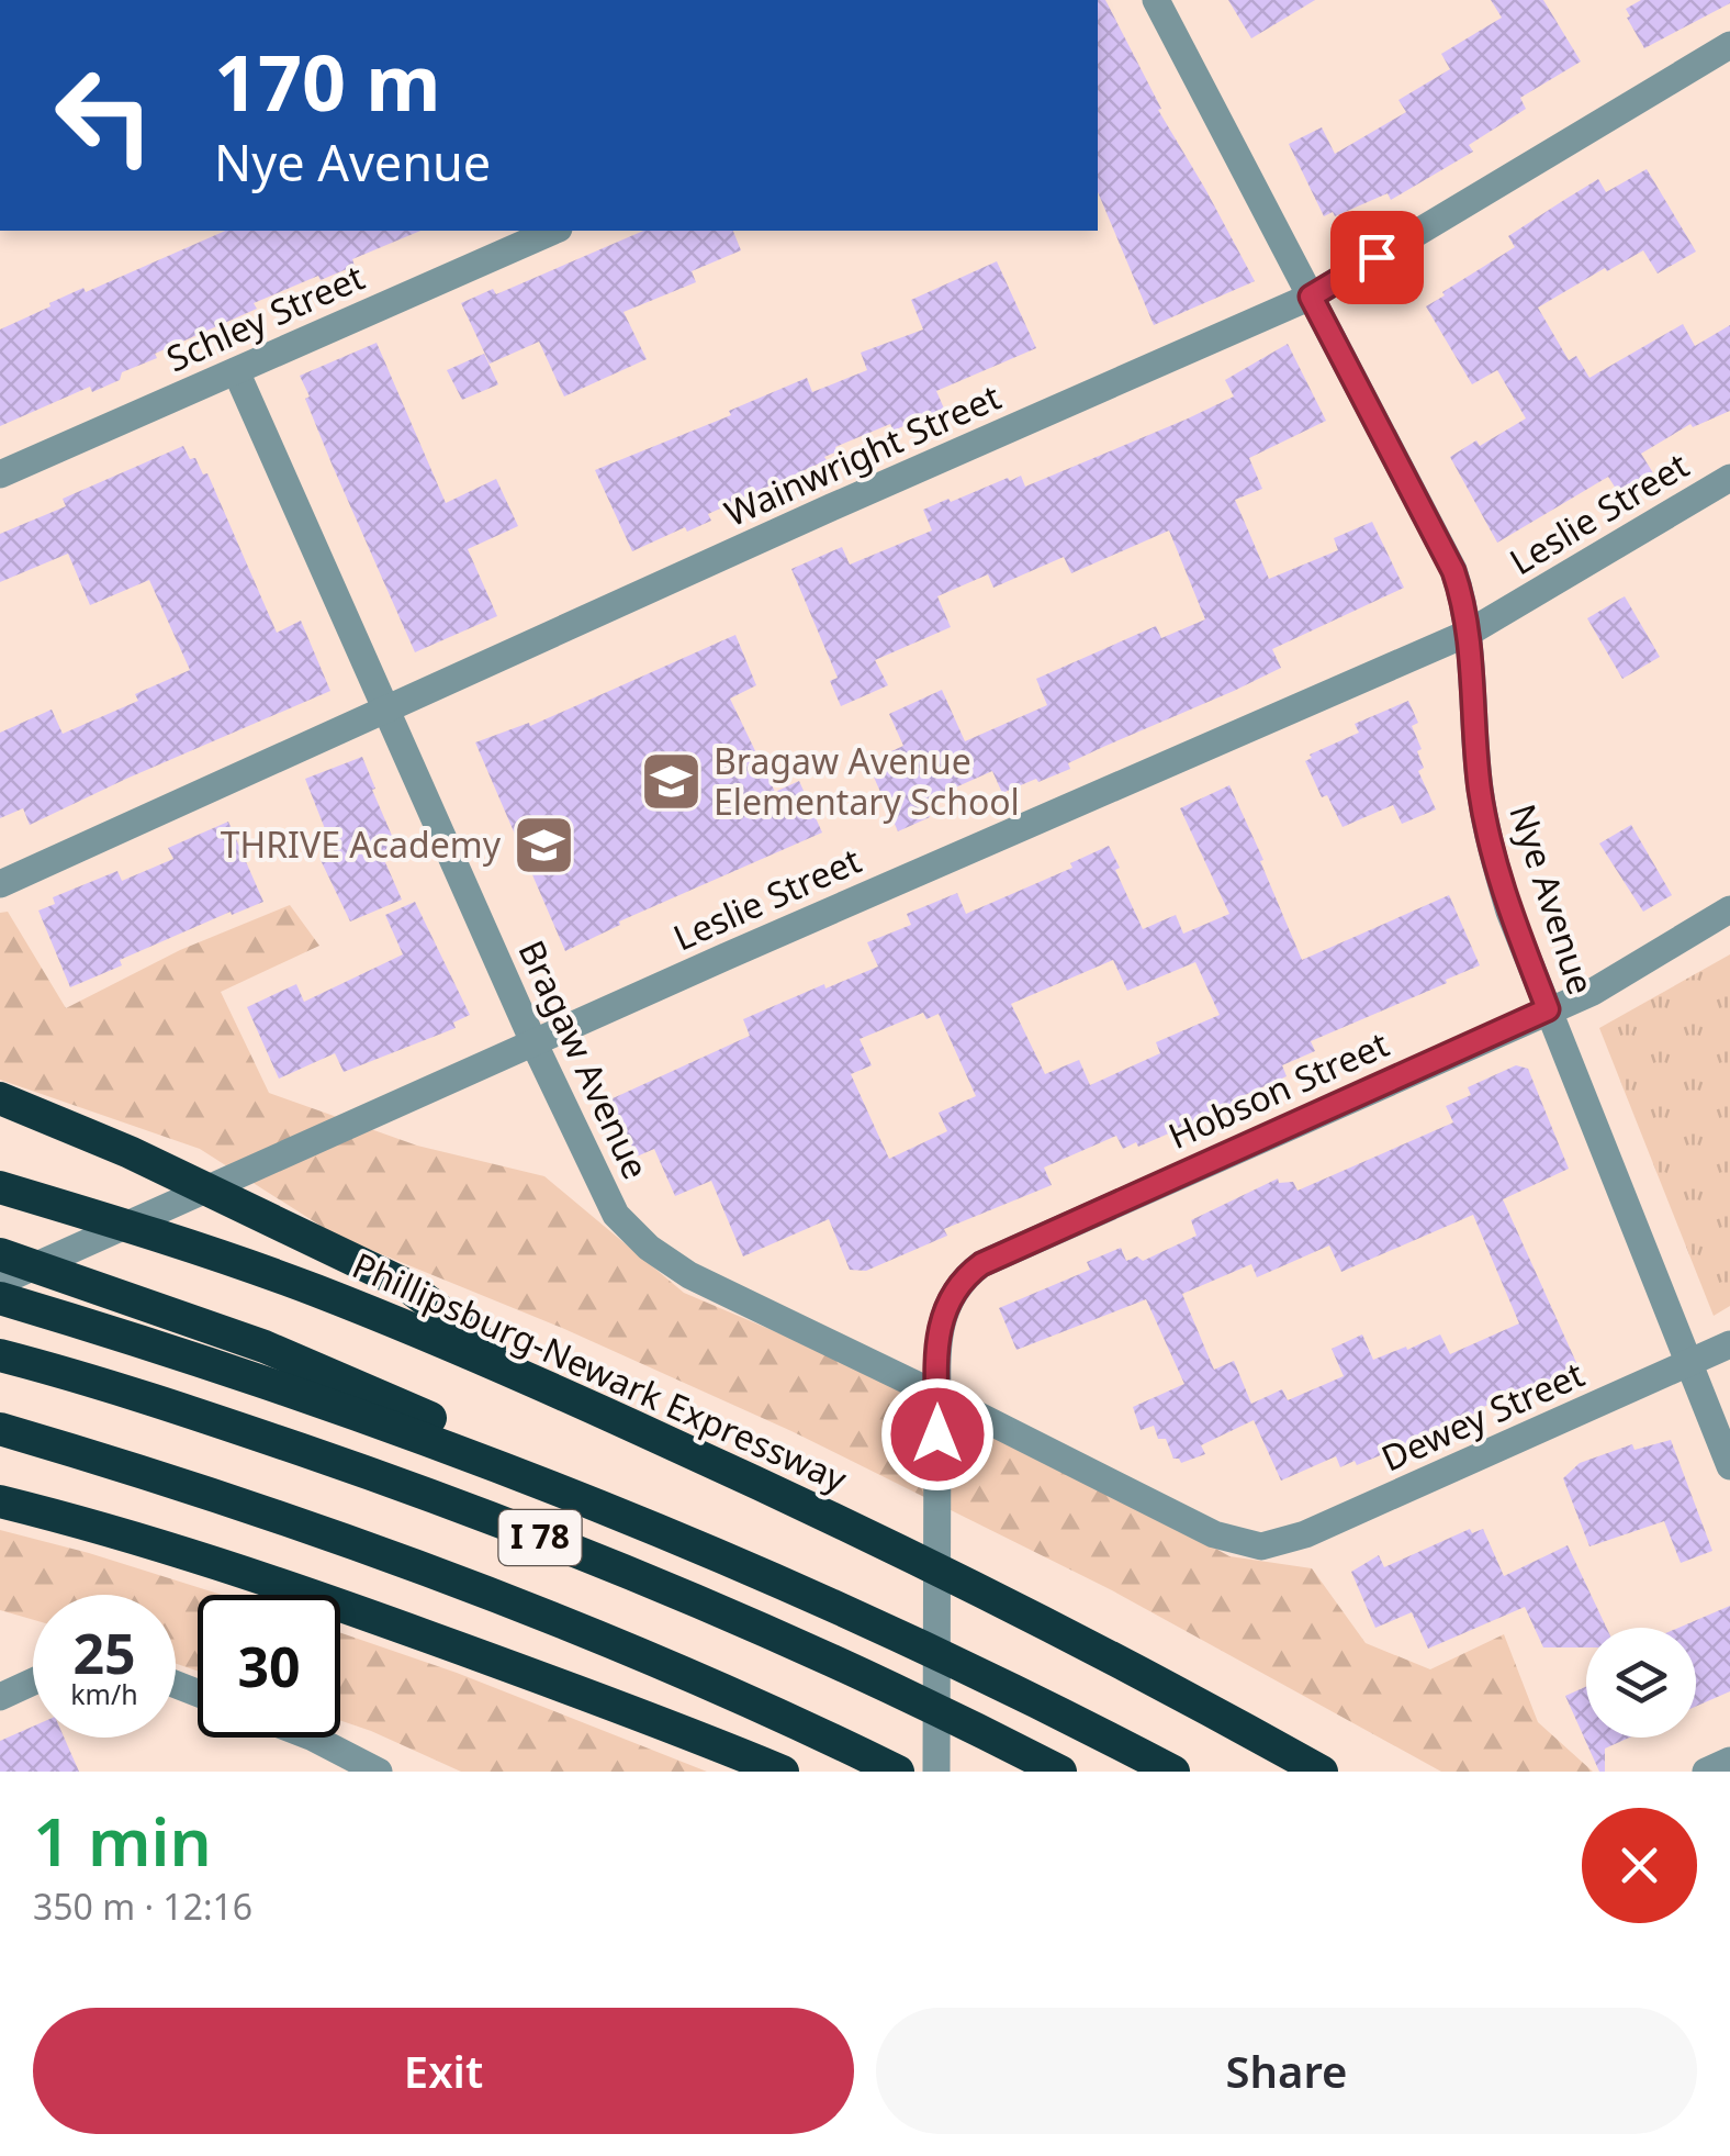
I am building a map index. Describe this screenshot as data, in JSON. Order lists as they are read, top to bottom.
{
  "streets": {
    "highway": ["Phillipsburg-Newark Expressway", "I 78"],
    "street": [
      "Schley Street",
      "Wainwright Street",
      "Leslie Street",
      "Nye Avenue",
      "Bragaw Avenue",
      "Hobson Street",
      "Dewey Street"
    ]
  },
  "crossings": [
    ["Schley Street", "Bragaw Avenue"],
    ["Wainwright Street", "Nye Avenue"],
    ["Wainwright Street", "Bragaw Avenue"],
    ["Leslie Street", "Nye Avenue"],
    ["Leslie Street", "Bragaw Avenue"],
    ["Nye Avenue", "Hobson Street"],
    ["Nye Avenue", "Dewey Street"],
    ["Bragaw Avenue", "Hobson Street"],
    ["Bragaw Avenue", "Dewey Street"]
  ],
  "places": {
    "school or university": ["Bragaw Avenue Elementary School", "THRIVE Academy"]
  },
  "page": {
    "turn": ["170 m", "Nye Avenue"],
    "speed": "25 km/h",
    "limit": "30",
    "heading": ["1 min", "350 m · 12:16"],
    "buttons": ["Exit", "Share"]
  }
}
